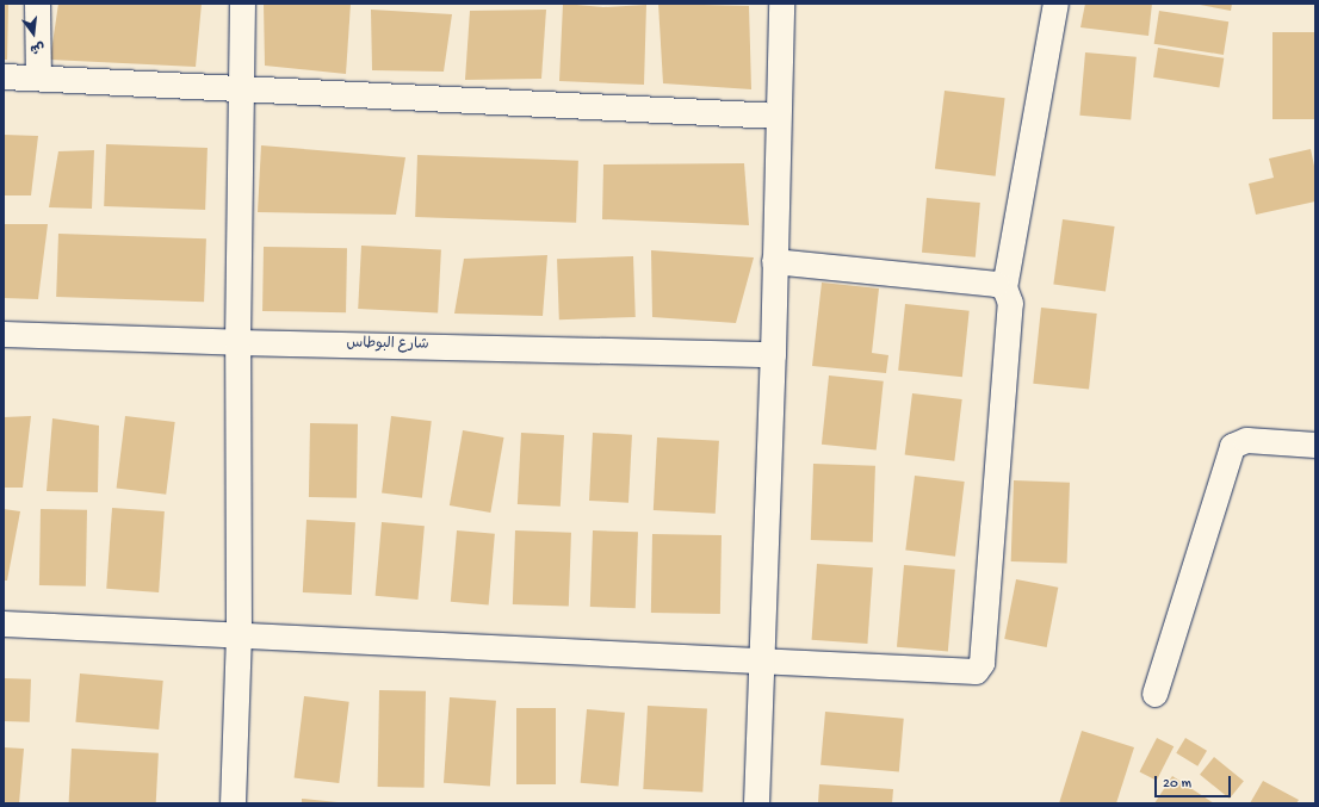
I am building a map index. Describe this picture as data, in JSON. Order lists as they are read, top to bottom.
{
  "streets": {
    "street": ["شارع البوطاس"]
  },
  "scale_bar": "20 m",
  "north": "bottom"
}
